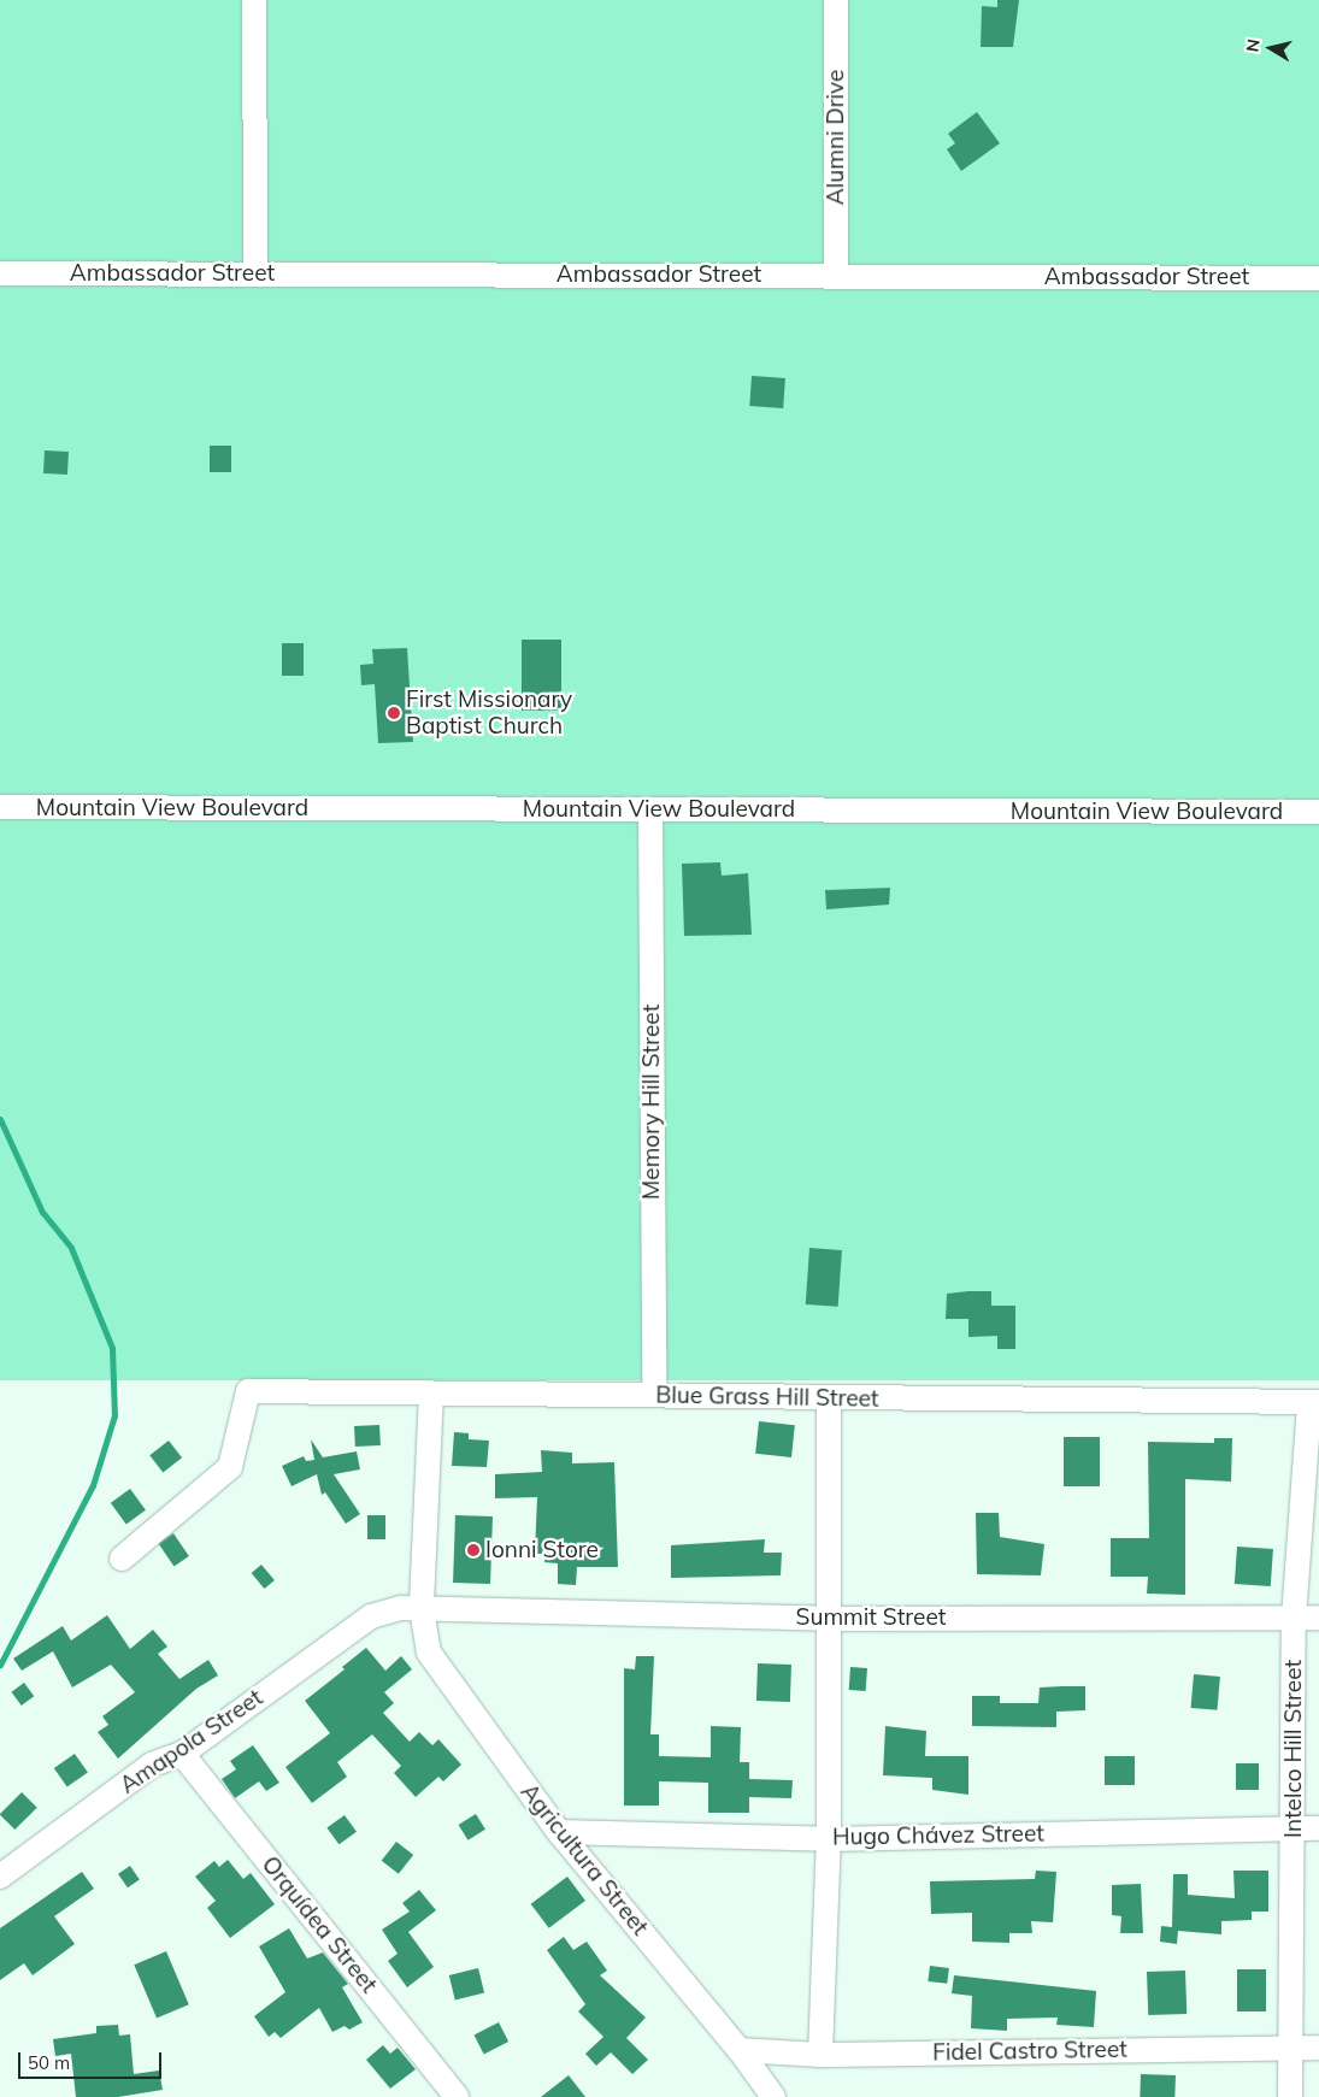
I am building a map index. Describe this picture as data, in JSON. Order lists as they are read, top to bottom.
{
  "streets": {
    "street": [
      "Alumni Drive",
      "Ambassador Street",
      "Mountain View Boulevard",
      "Memory Hill Street",
      "Blue Grass Hill Street",
      "Summit Street",
      "Amapola Street",
      "Intelco Hill Street",
      "Hugo Chávez Street",
      "Agricultura Street",
      "Orquídea Street",
      "Fidel Castro Street"
    ]
  },
  "crossings": [
    ["Alumni Drive", "Ambassador Street"],
    ["Mountain View Boulevard", "Memory Hill Street"],
    ["Memory Hill Street", "Blue Grass Hill Street"],
    ["Blue Grass Hill Street", "Intelco Hill Street"],
    ["Summit Street", "Amapola Street"],
    ["Summit Street", "Intelco Hill Street"],
    ["Summit Street", "Agricultura Street"],
    ["Amapola Street", "Agricultura Street"],
    ["Amapola Street", "Orquídea Street"],
    ["Intelco Hill Street", "Hugo Chávez Street"],
    ["Intelco Hill Street", "Fidel Castro Street"],
    ["Hugo Chávez Street", "Agricultura Street"],
    ["Agricultura Street", "Fidel Castro Street"]
  ],
  "places": ["First Missionary Baptist Church", "Ionni Store"],
  "scale_bar": "50 m",
  "north": "left"
}
